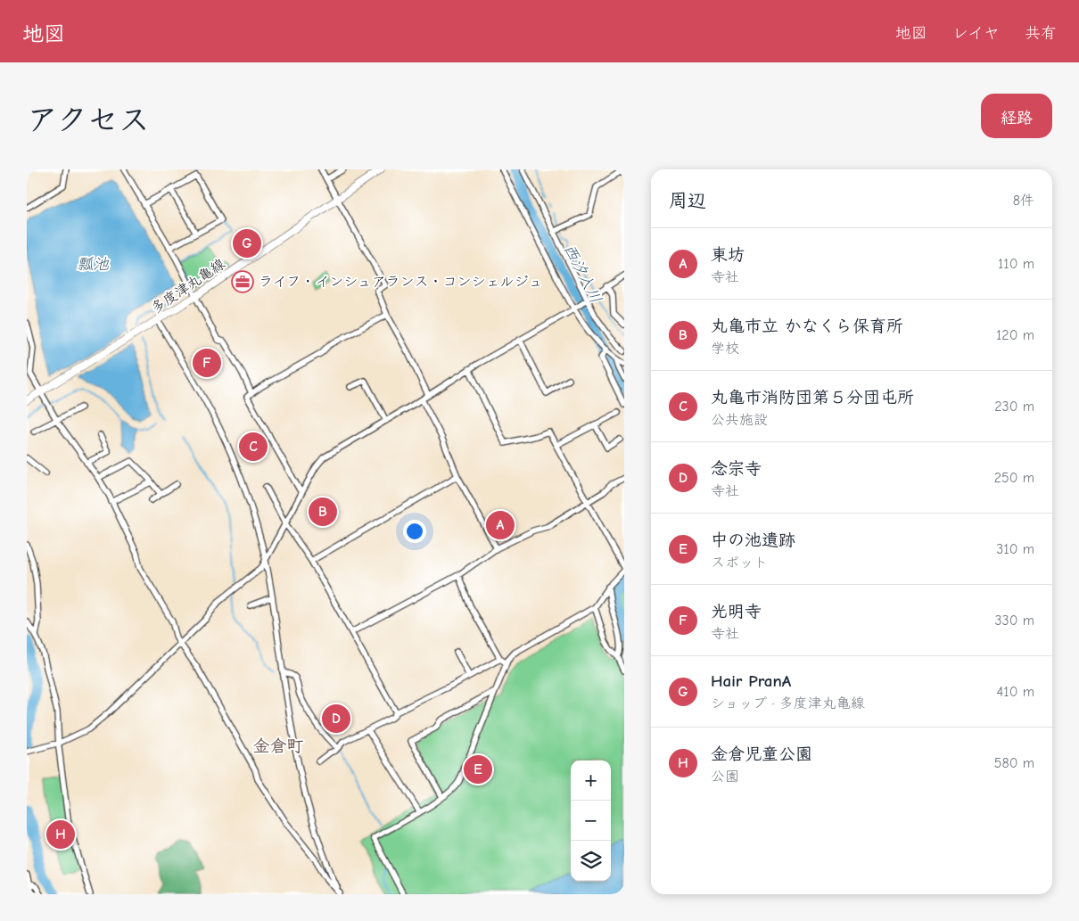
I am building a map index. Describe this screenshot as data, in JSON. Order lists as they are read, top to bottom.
{
  "streets": {
    "main road": ["多度津丸亀線"]
  },
  "districts": ["金倉町"],
  "water": ["瓢池", "西汐入川"],
  "places": {
    "office": ["ライフ・インシュアランス・コンシェルジュ"]
  },
  "page": {
    "header": "地図",
    "nav": ["地図", "レイヤ", "共有"],
    "title": "アクセス",
    "buttons": "経路",
    "heading": ["周辺", "8件"],
    "pins": [
      "G",
      "F",
      "C",
      "B",
      "A",
      "D",
      "E",
      "H"
    ],
    "list": [
      {
        "mark": "A",
        "name": "東坊",
        "note": "寺社",
        "value": "110 m"
      },
      {
        "mark": "B",
        "name": "丸亀市立 かなくら保育所",
        "note": "学校",
        "value": "120 m"
      },
      {
        "mark": "C",
        "name": "丸亀市消防団第５分団屯所",
        "note": "公共施設",
        "value": "230 m"
      },
      {
        "mark": "D",
        "name": "念宗寺",
        "note": "寺社",
        "value": "250 m"
      },
      {
        "mark": "E",
        "name": "中の池遺跡",
        "note": "スポット",
        "value": "310 m"
      },
      {
        "mark": "F",
        "name": "光明寺",
        "note": "寺社",
        "value": "330 m"
      },
      {
        "mark": "G",
        "name": "Hair PranA",
        "note": "ショップ · 多度津丸亀線",
        "value": "410 m"
      },
      {
        "mark": "H",
        "name": "金倉児童公園",
        "note": "公園",
        "value": "580 m"
      }
    ],
    "map_buttons": ["+", "−"]
  }
}
